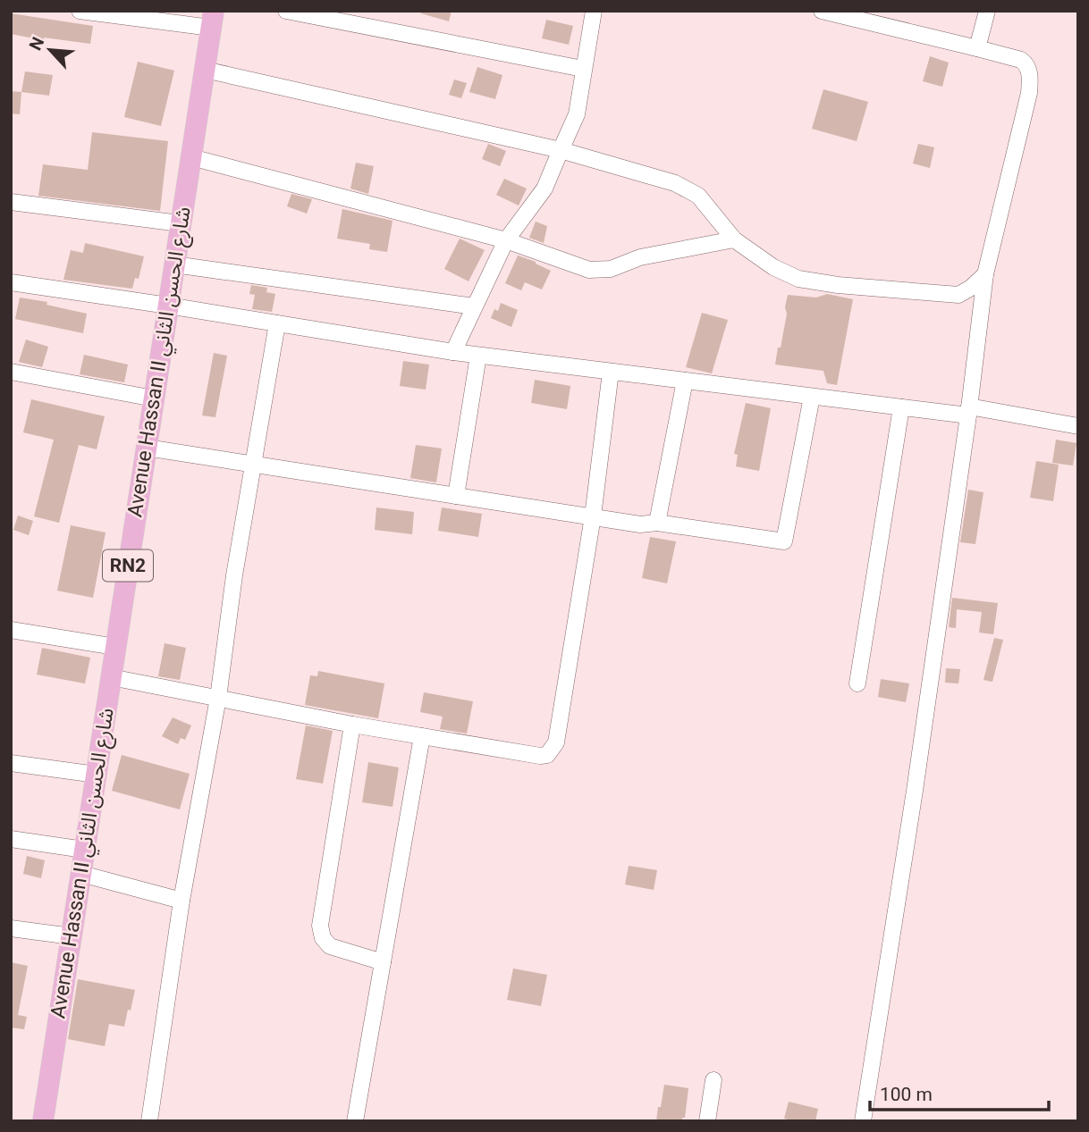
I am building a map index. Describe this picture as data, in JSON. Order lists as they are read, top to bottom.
{
  "streets": {
    "main road": ["Avenue Hassan II شارع الحسن الثاني", "RN2"]
  },
  "scale_bar": "100 m",
  "north": "top left"
}
